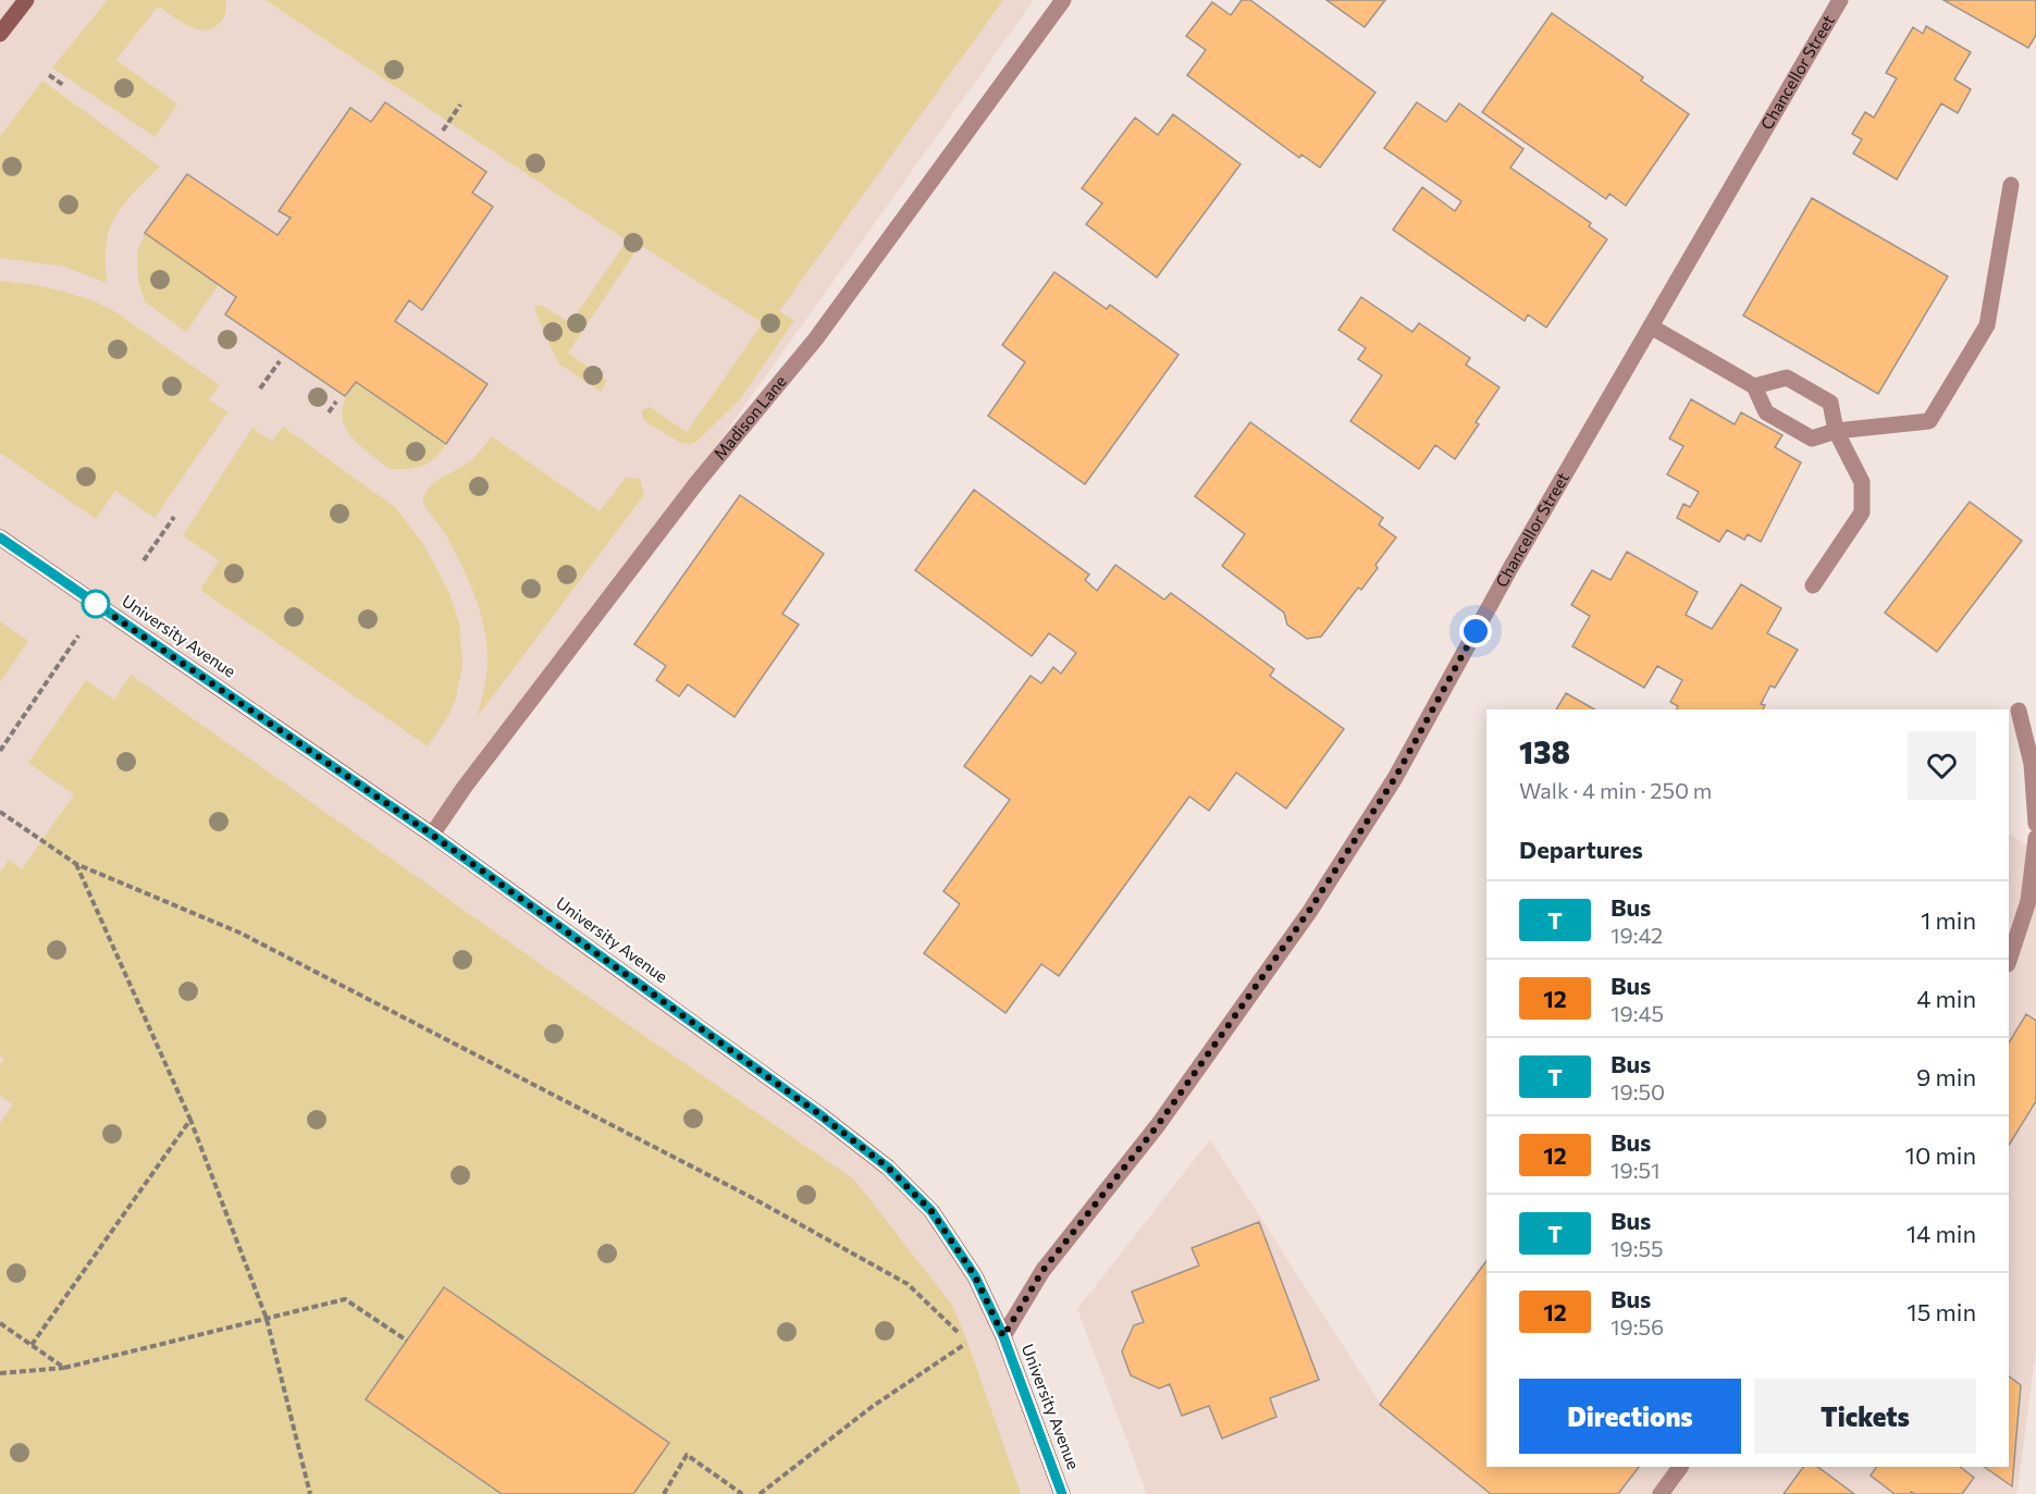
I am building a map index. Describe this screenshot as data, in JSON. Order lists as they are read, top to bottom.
{
  "streets": {
    "main road": ["University Avenue"],
    "street": ["Chancellor Street", "Madison Lane"]
  },
  "crossings": [
    ["Chancellor Street", "University Avenue"],
    ["Madison Lane", "University Avenue"]
  ],
  "lines": ["bus line T"],
  "page": {
    "heading": [
      ["138", "Walk · 4 min · 250 m"],
      "Departures"
    ],
    "list": [
      {
        "mark": "T",
        "name": "Bus",
        "note": "19:42",
        "value": "1 min"
      },
      {
        "mark": "12",
        "name": "Bus",
        "note": "19:45",
        "value": "4 min"
      },
      {
        "mark": "T",
        "name": "Bus",
        "note": "19:50",
        "value": "9 min"
      },
      {
        "mark": "12",
        "name": "Bus",
        "note": "19:51",
        "value": "10 min"
      },
      {
        "mark": "T",
        "name": "Bus",
        "note": "19:55",
        "value": "14 min"
      },
      {
        "mark": "12",
        "name": "Bus",
        "note": "19:56",
        "value": "15 min"
      }
    ],
    "buttons": ["Directions", "Tickets"]
  }
}
